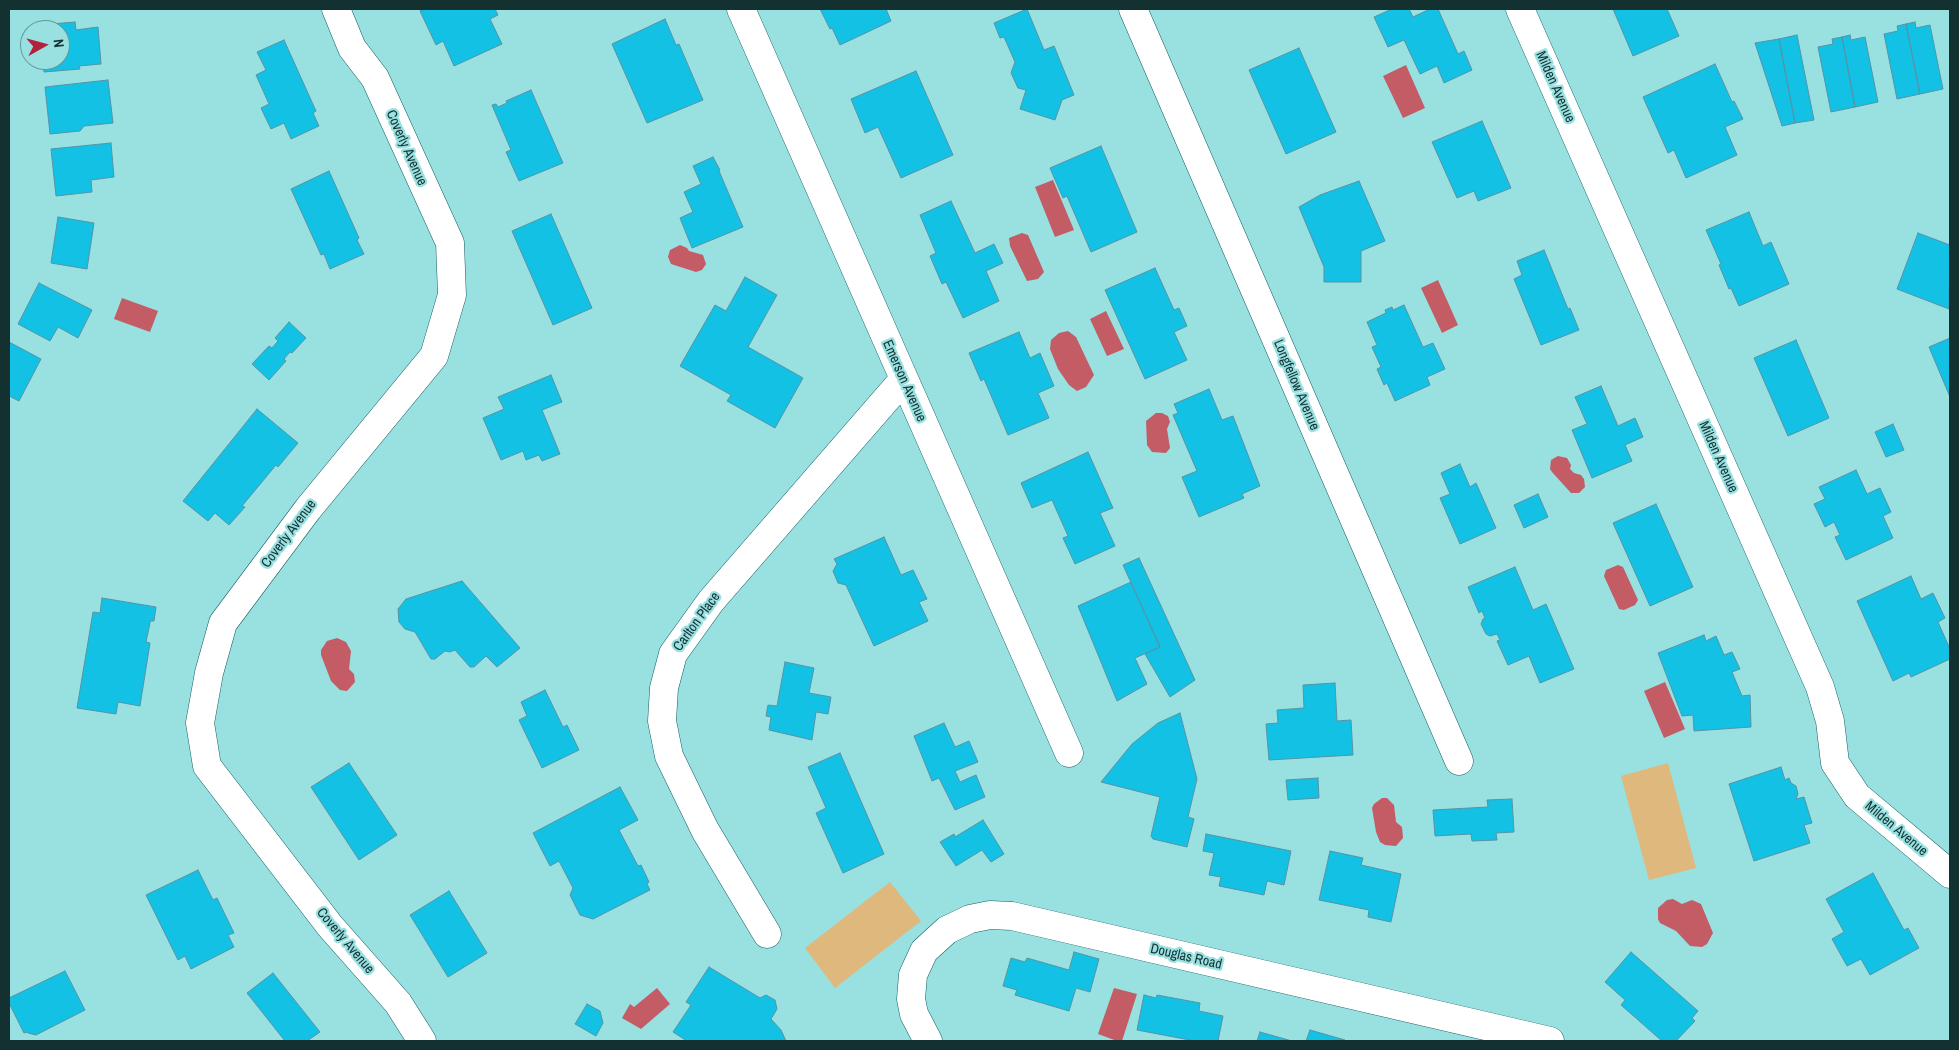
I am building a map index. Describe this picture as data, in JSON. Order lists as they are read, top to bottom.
{
  "streets": {
    "street": [
      "Milden Avenue",
      "Coverly Avenue",
      "Emerson Avenue",
      "Longfellow Avenue",
      "Carlton Place",
      "Douglas Road"
    ]
  },
  "crossings": [
    ["Emerson Avenue", "Carlton Place"]
  ],
  "north": "right"
}
